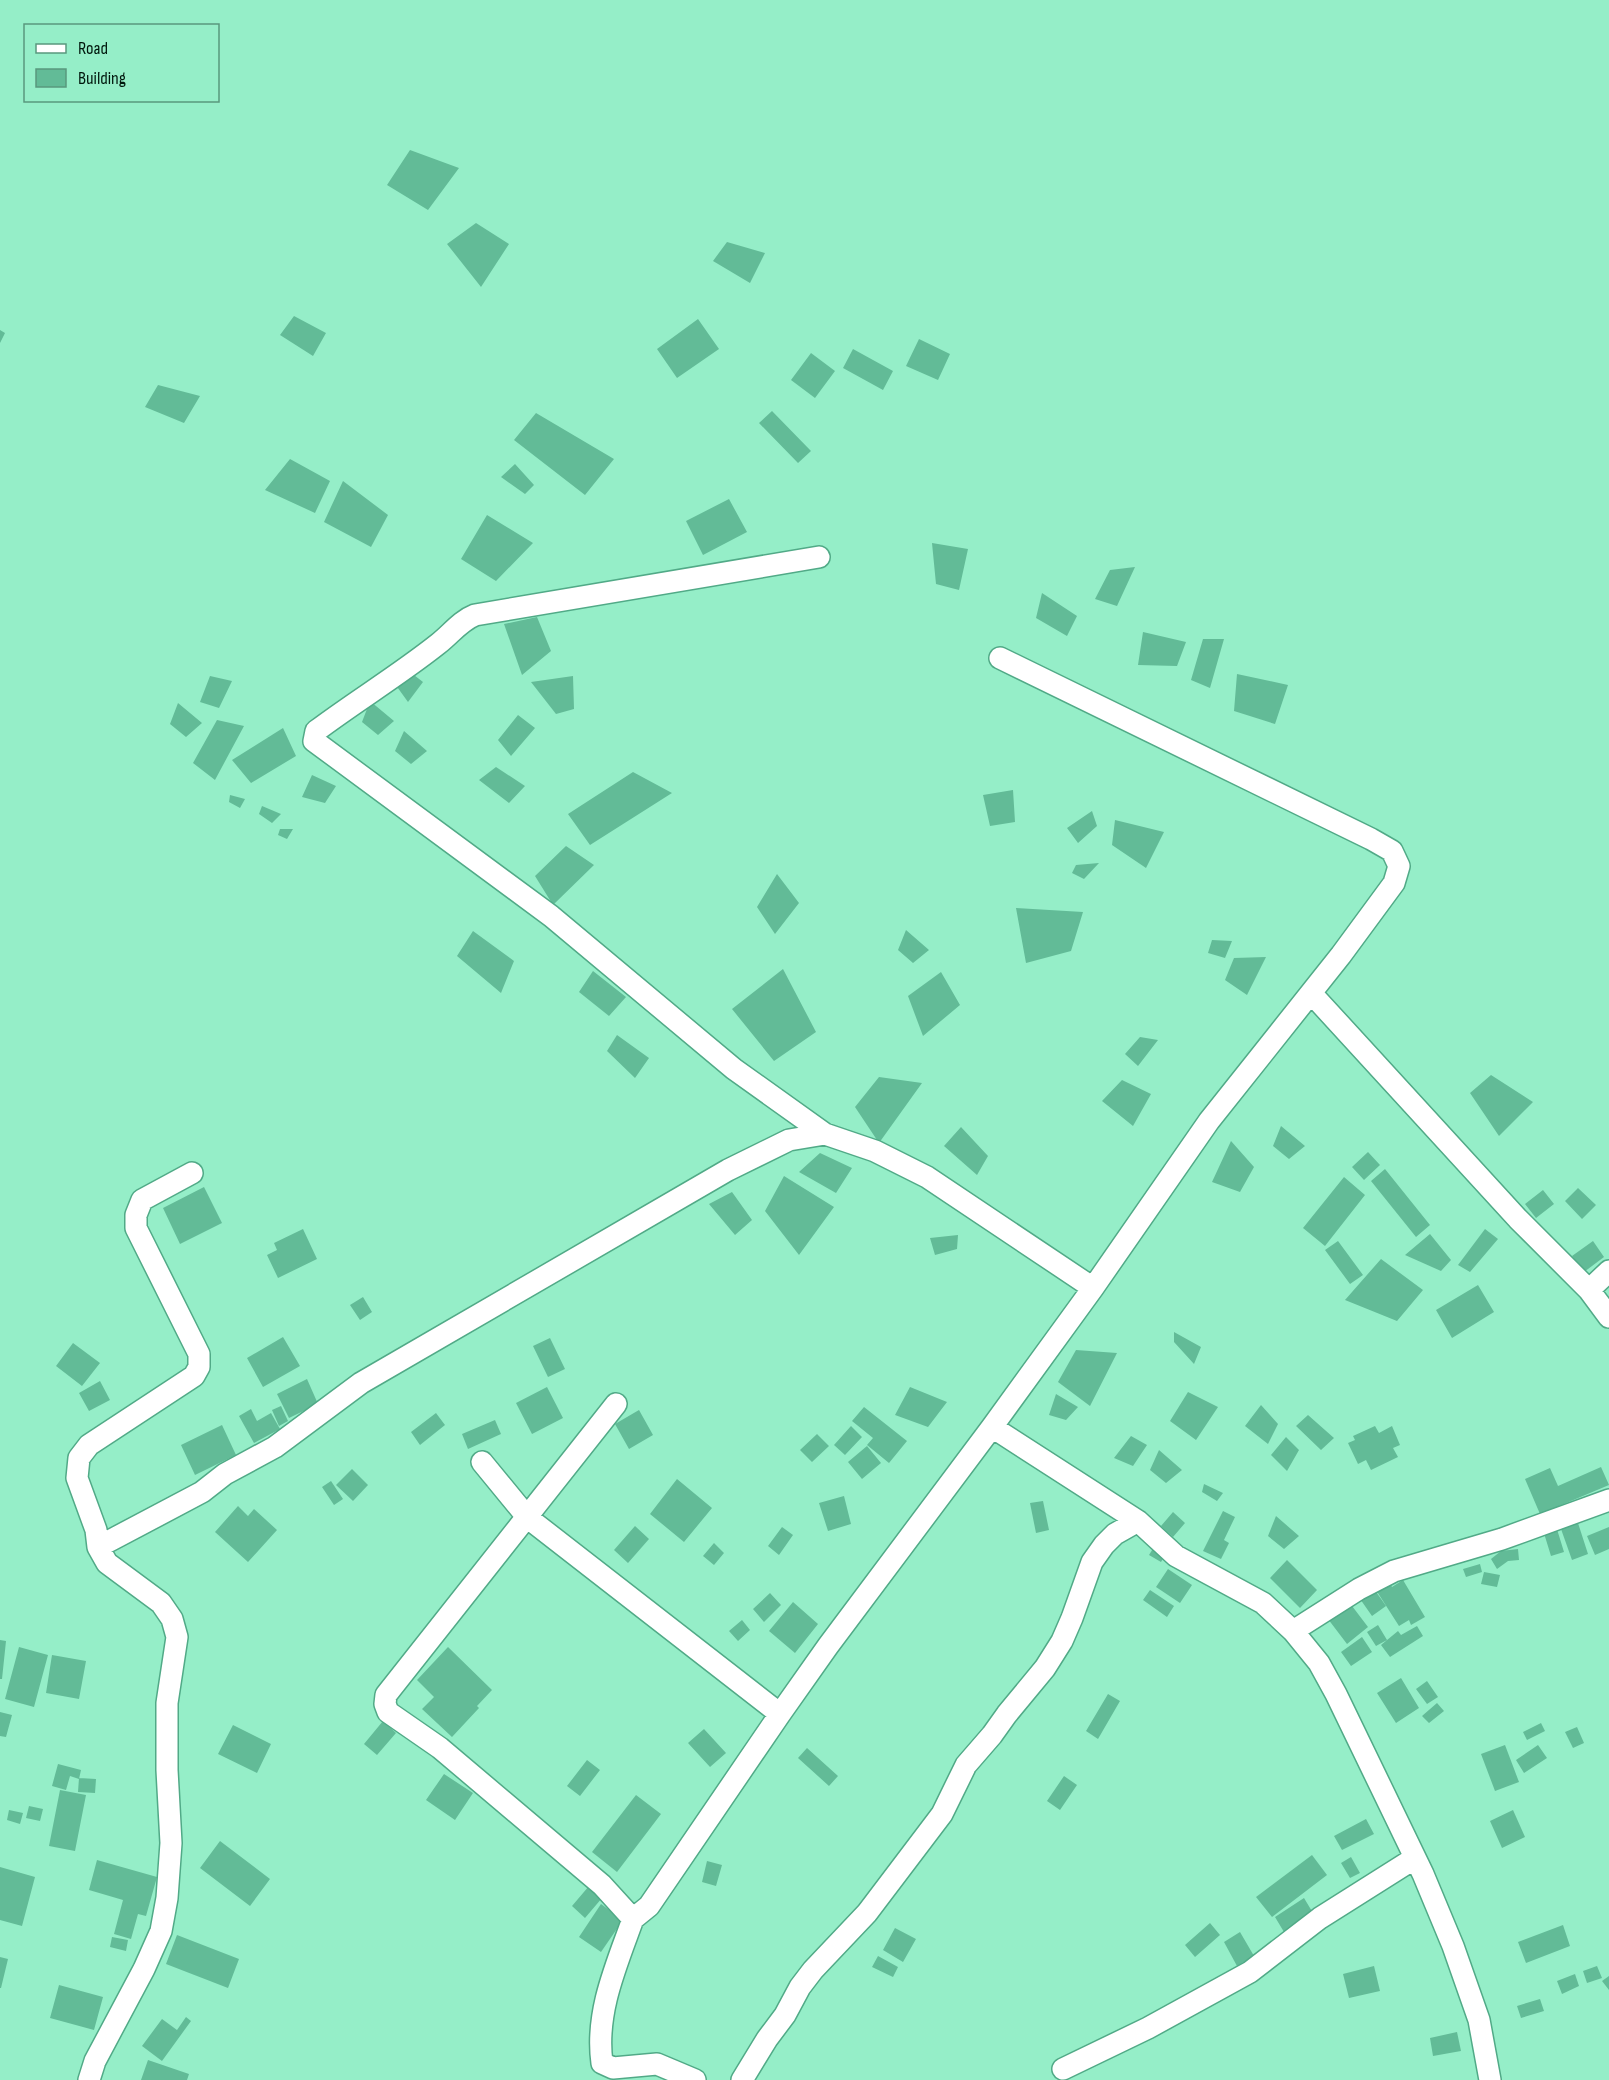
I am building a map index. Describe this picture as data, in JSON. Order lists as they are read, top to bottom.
{
  "legend": ["Road", "Building"]
}
